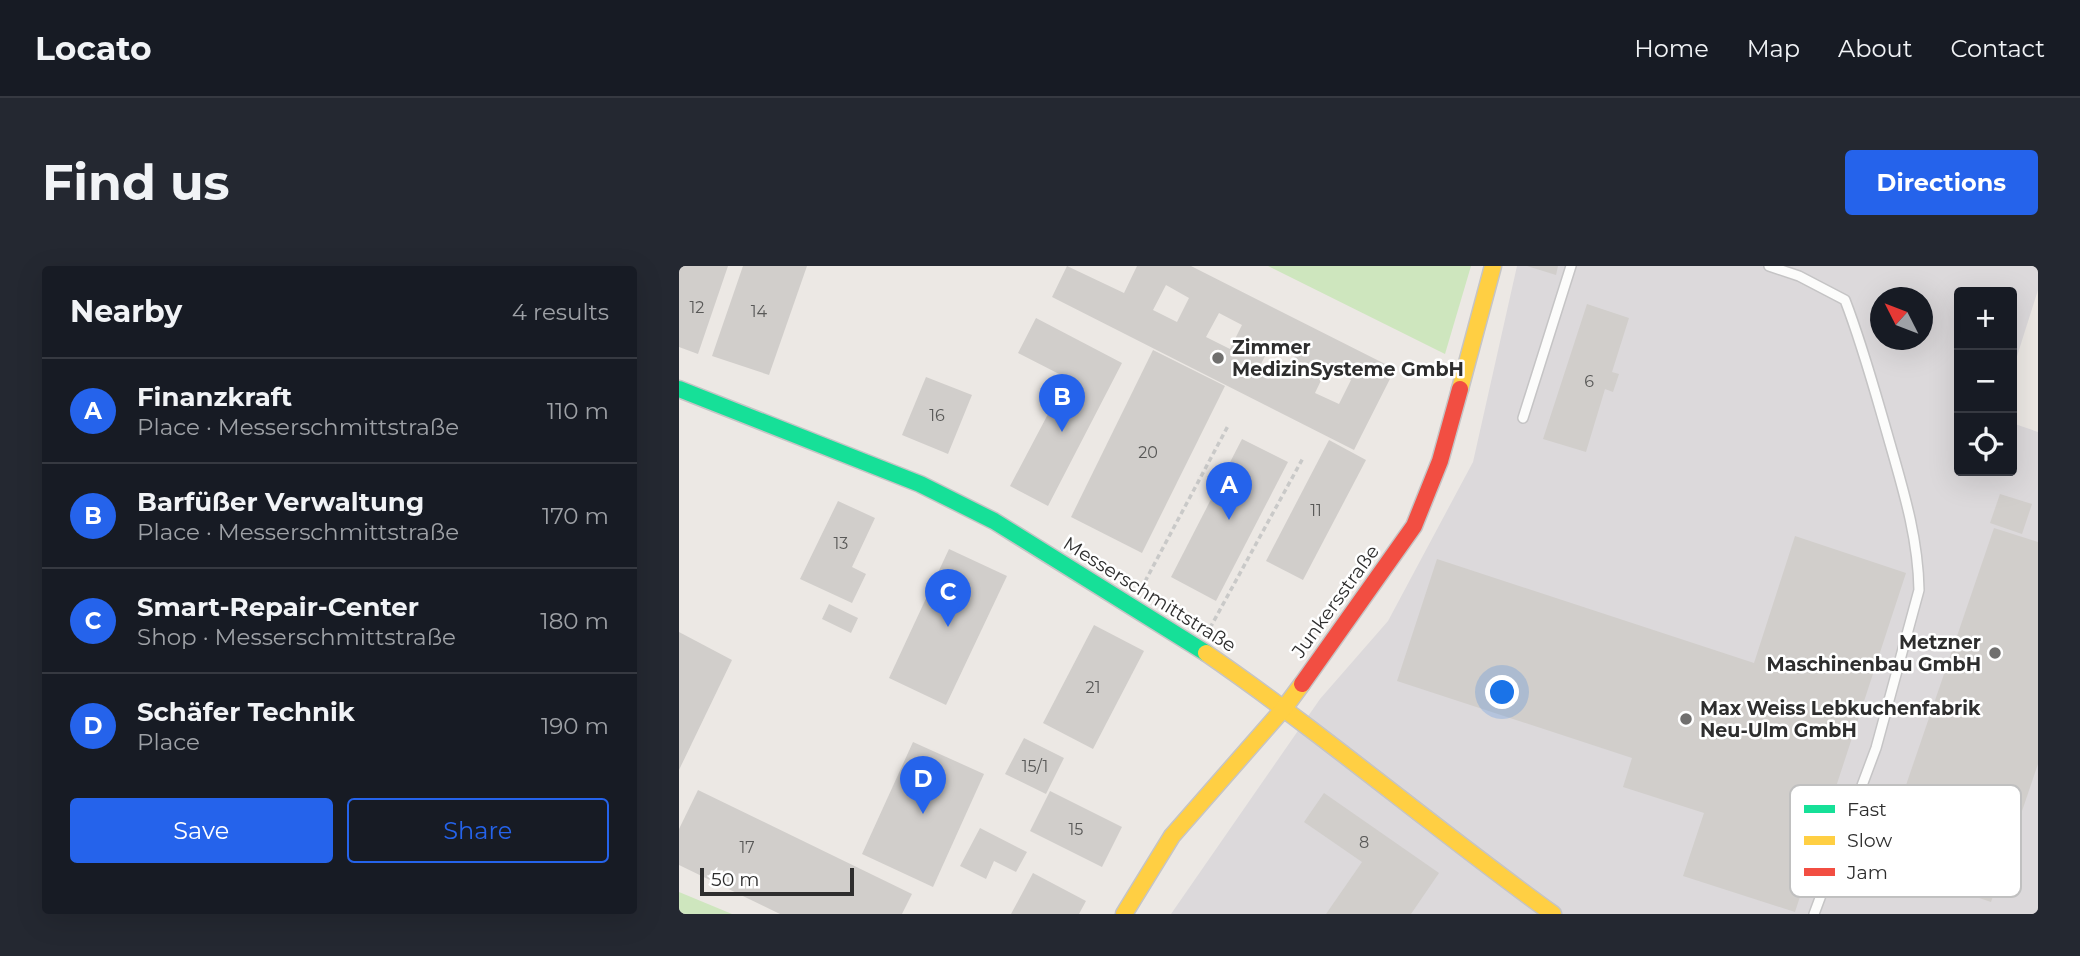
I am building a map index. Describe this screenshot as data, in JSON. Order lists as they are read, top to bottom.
{
  "streets": {
    "street": ["Messerschmittstraße", "Junkersstraße"]
  },
  "crossings": [
    ["Messerschmittstraße", "Junkersstraße"]
  ],
  "places": ["Zimmer MedizinSysteme GmbH", "Metzner Maschinenbau GmbH", "Max Weiss Lebkuchenfabrik Neu-Ulm GmbH"],
  "house_numbers": [
    "12",
    "14",
    "6",
    "16",
    "20",
    "11",
    "13",
    "21",
    "15/1",
    "15",
    "8",
    "17"
  ],
  "legend": ["Fast", "Slow", "Jam"],
  "scale_bar": "50 m",
  "north": "top left",
  "page": {
    "header": "Locato",
    "nav": [
      "Home",
      "Map",
      "About",
      "Contact"
    ],
    "buttons": [
      "Directions",
      ["Save", "Share"]
    ],
    "title": "Find us",
    "heading": ["Nearby", "4 results"],
    "map_buttons": ["+", "−"],
    "list": [
      {
        "mark": "A",
        "name": "Finanzkraft",
        "note": "Place · Messerschmittstraße",
        "value": "110 m"
      },
      {
        "mark": "B",
        "name": "Barfüßer Verwaltung",
        "note": "Place · Messerschmittstraße",
        "value": "170 m"
      },
      {
        "mark": "C",
        "name": "Smart-Repair-Center",
        "note": "Shop · Messerschmittstraße",
        "value": "180 m"
      },
      {
        "mark": "D",
        "name": "Schäfer Technik",
        "note": "Place",
        "value": "190 m"
      }
    ],
    "pins": [
      "B",
      "A",
      "C",
      "D"
    ],
    "scale": "50 m"
  }
}
